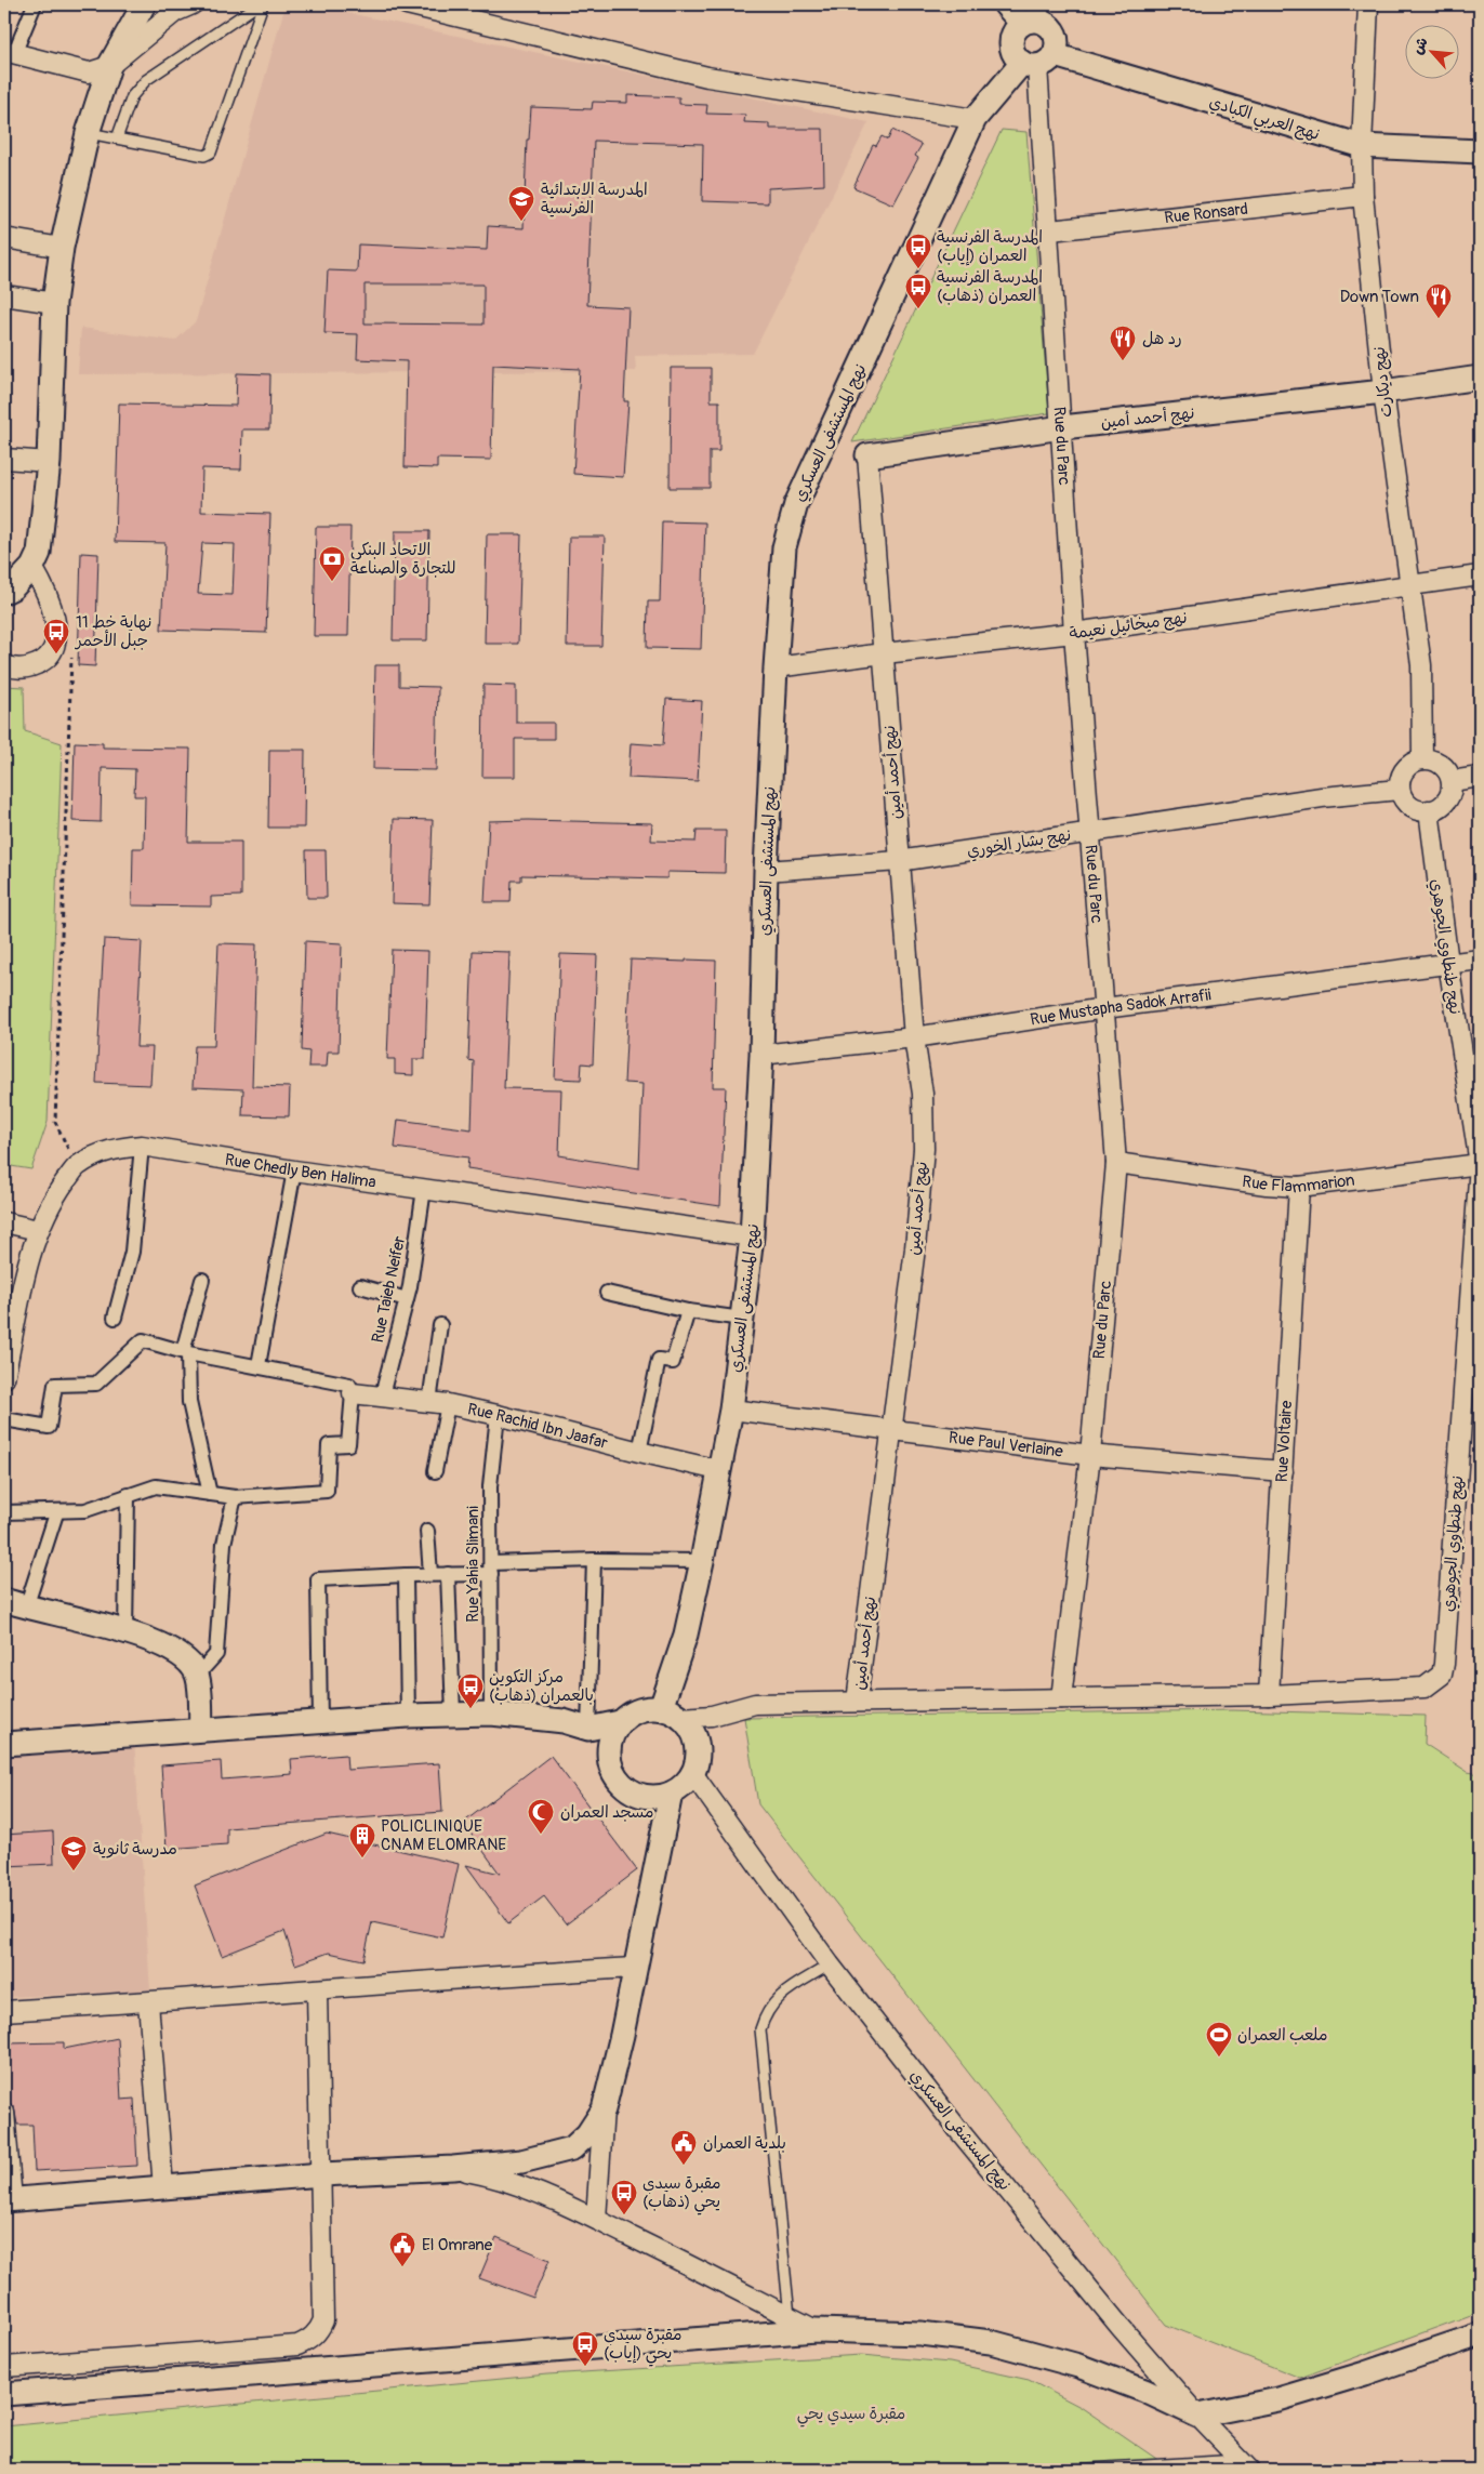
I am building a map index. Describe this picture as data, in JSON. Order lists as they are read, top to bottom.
{
  "streets": {
    "street": [
      "نهج العربي الكبادي",
      "Rue Ronsard",
      "نهج ديكارت",
      "نهج أحمد أمين",
      "نهج المستشفى العسكري",
      "Rue du Parc",
      "نهج ميخائيل نعيمة",
      "نهج بشار الخوري",
      "نهج طنطاوي الجوهري",
      "Rue Mustapha Sadok Arrafii",
      "Rue Chedly Ben Halima",
      "Rue Flammarion",
      "Rue Taieb Neifer",
      "Rue Rachid Ibn Jaafar",
      "Rue Voltaire",
      "Rue Paul Verlaine",
      "Rue Yahia Slimani"
    ]
  },
  "crossings": [
    ["نهج العربي الكبادي", "نهج ديكارت"],
    ["نهج العربي الكبادي", "نهج المستشفى العسكري"],
    ["نهج العربي الكبادي", "Rue du Parc"],
    ["Rue Ronsard", "نهج ديكارت"],
    ["Rue Ronsard", "Rue du Parc"],
    ["نهج ديكارت", "نهج أحمد أمين"],
    ["نهج ديكارت", "نهج ميخائيل نعيمة"],
    ["نهج ديكارت", "نهج بشار الخوري"],
    ["نهج ديكارت", "نهج طنطاوي الجوهري"],
    ["نهج أحمد أمين", "Rue du Parc"],
    ["نهج أحمد أمين", "نهج ميخائيل نعيمة"],
    ["نهج أحمد أمين", "نهج بشار الخوري"],
    ["نهج أحمد أمين", "Rue Mustapha Sadok Arrafii"],
    ["نهج أحمد أمين", "Rue Paul Verlaine"],
    ["نهج المستشفى العسكري", "Rue du Parc"],
    ["نهج المستشفى العسكري", "نهج ميخائيل نعيمة"],
    ["نهج المستشفى العسكري", "نهج بشار الخوري"],
    ["نهج المستشفى العسكري", "Rue Mustapha Sadok Arrafii"],
    ["نهج المستشفى العسكري", "Rue Chedly Ben Halima"],
    ["نهج المستشفى العسكري", "Rue Rachid Ibn Jaafar"],
    ["نهج المستشفى العسكري", "Rue Paul Verlaine"],
    ["Rue du Parc", "نهج ميخائيل نعيمة"],
    ["Rue du Parc", "نهج بشار الخوري"],
    ["Rue du Parc", "Rue Mustapha Sadok Arrafii"],
    ["Rue du Parc", "Rue Flammarion"],
    ["Rue du Parc", "Rue Paul Verlaine"],
    ["نهج بشار الخوري", "نهج طنطاوي الجوهري"],
    ["نهج طنطاوي الجوهري", "Rue Mustapha Sadok Arrafii"],
    ["نهج طنطاوي الجوهري", "Rue Flammarion"],
    ["نهج طنطاوي الجوهري", "Rue Voltaire"],
    ["Rue Chedly Ben Halima", "Rue Taieb Neifer"],
    ["Rue Flammarion", "Rue Voltaire"],
    ["Rue Taieb Neifer", "Rue Rachid Ibn Jaafar"],
    ["Rue Rachid Ibn Jaafar", "Rue Yahia Slimani"],
    ["Rue Voltaire", "Rue Paul Verlaine"]
  ],
  "parks": ["مقبرة سيدي يحي"],
  "places": {
    "school or university": ["المدرسة الابتدائية الفرنسية", "مدرسة ثانوية"],
    "bus stop": [
      "المدرسة الفرنسية العمران (إياب)",
      "المدرسة الفرنسية العمران (ذهاب)",
      "نهاية خط 11 جبل الأحمر",
      "مركز التكوين بالعمران (ذهاب)",
      "مقبرة سيدي يحي (ذهاب)",
      "مقبرة سيدي يحي (إياب)"
    ],
    "restaurant": ["Down Town", "رد هل"],
    "bank": ["الاتحاد البنكي للتجارة والصناعة"],
    "mosque": ["مسجد العمران"],
    "building": ["POLICLINIQUE CNAM ELOMRANE"],
    "sports": ["ملعب العمران"],
    "public building": ["بلدية العمران", "El Omrane"]
  },
  "north": "top left"
}
